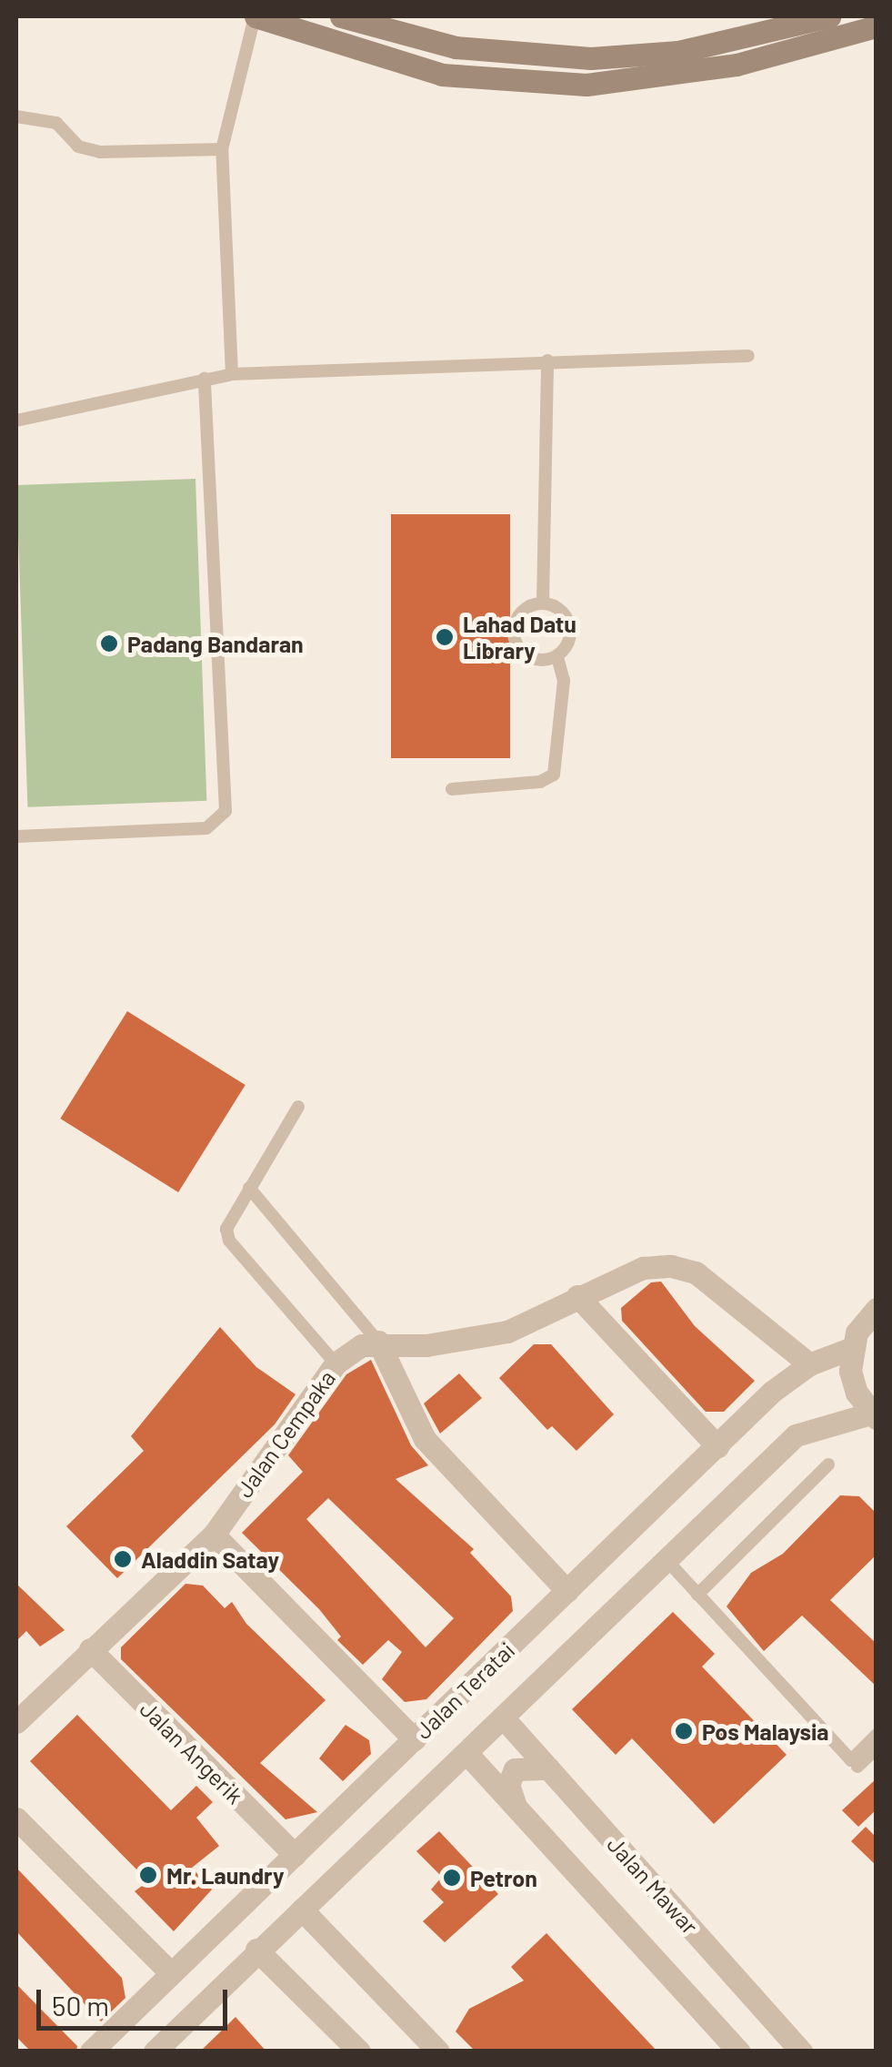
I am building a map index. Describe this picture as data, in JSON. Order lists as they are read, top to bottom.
{
  "streets": {
    "street": [
      "Jalan Cempaka",
      "Jalan Teratai",
      "Jalan Angerik",
      "Jalan Mawar"
    ]
  },
  "crossings": [
    ["Jalan Cempaka", "Jalan Angerik"],
    ["Jalan Teratai", "Jalan Angerik"],
    ["Jalan Teratai", "Jalan Mawar"]
  ],
  "places": [
    "Lahad Datu Library",
    "Padang Bandaran",
    "Aladdin Satay",
    "Pos Malaysia",
    "Mr. Laundry",
    "Petron"
  ],
  "scale_bar": "50 m"
}
